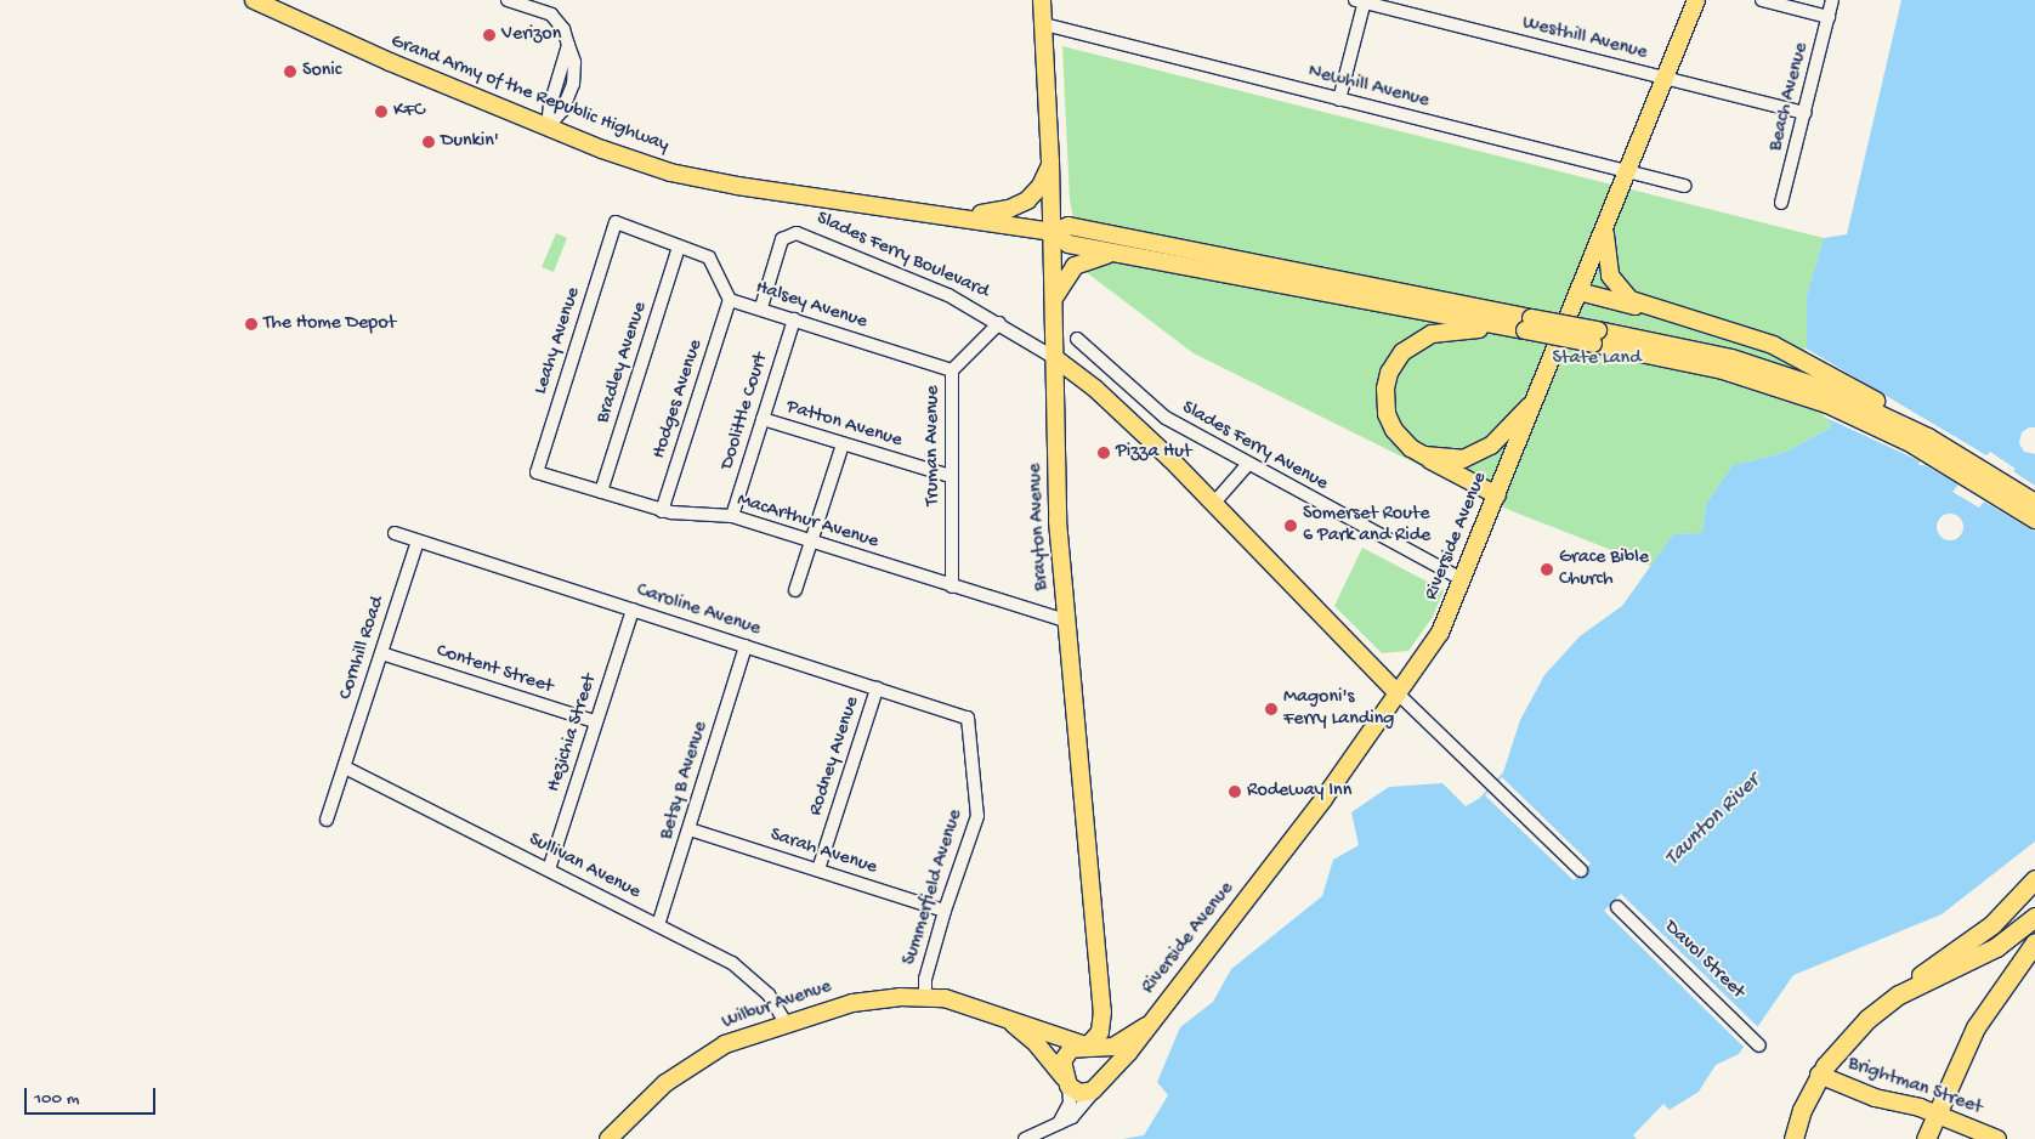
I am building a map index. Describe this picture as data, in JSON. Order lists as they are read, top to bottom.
{
  "streets": {
    "main road": [
      "Grand Army of the Republic Highway",
      "Slades Ferry Boulevard",
      "Brayton Avenue",
      "Riverside Avenue",
      "Wilbur Avenue",
      "Brightman Street"
    ],
    "street": [
      "Westhill Avenue",
      "Newhill Avenue",
      "Beach Avenue",
      "Halsey Avenue",
      "Leahy Avenue",
      "Bradley Avenue",
      "Hodges Avenue",
      "Doolittle Court",
      "Patton Avenue",
      "Truman Avenue",
      "Slades Ferry Avenue",
      "MacArthur Avenue",
      "Caroline Avenue",
      "Cornhill Road",
      "Content Street",
      "Hezichia Street",
      "Rodney Avenue",
      "Betsy B Avenue",
      "Sarah Avenue",
      "Sullivan Avenue",
      "Summerfield Avenue",
      "Davol Street"
    ]
  },
  "crossings": [
    ["Westhill Avenue", "Beach Avenue"],
    ["Westhill Avenue", "Riverside Avenue"],
    ["Newhill Avenue", "Brayton Avenue"],
    ["Newhill Avenue", "Riverside Avenue"],
    ["Grand Army of the Republic Highway", "Brayton Avenue"],
    ["Slades Ferry Boulevard", "Halsey Avenue"],
    ["Slades Ferry Boulevard", "Truman Avenue"],
    ["Slades Ferry Boulevard", "Brayton Avenue"],
    ["Slades Ferry Boulevard", "Riverside Avenue"],
    ["Halsey Avenue", "Leahy Avenue"],
    ["Halsey Avenue", "Bradley Avenue"],
    ["Halsey Avenue", "Hodges Avenue"],
    ["Halsey Avenue", "Doolittle Court"],
    ["Halsey Avenue", "Truman Avenue"],
    ["Leahy Avenue", "MacArthur Avenue"],
    ["Bradley Avenue", "MacArthur Avenue"],
    ["Hodges Avenue", "MacArthur Avenue"],
    ["Doolittle Court", "Patton Avenue"],
    ["Doolittle Court", "MacArthur Avenue"],
    ["Patton Avenue", "Truman Avenue"],
    ["Truman Avenue", "MacArthur Avenue"],
    ["Slades Ferry Avenue", "Riverside Avenue"],
    ["MacArthur Avenue", "Brayton Avenue"],
    ["Brayton Avenue", "Riverside Avenue"],
    ["Brayton Avenue", "Wilbur Avenue"],
    ["Riverside Avenue", "Wilbur Avenue"],
    ["Caroline Avenue", "Cornhill Road"],
    ["Caroline Avenue", "Hezichia Street"],
    ["Caroline Avenue", "Rodney Avenue"],
    ["Caroline Avenue", "Betsy B Avenue"],
    ["Caroline Avenue", "Summerfield Avenue"],
    ["Cornhill Road", "Content Street"],
    ["Cornhill Road", "Sullivan Avenue"],
    ["Content Street", "Hezichia Street"],
    ["Hezichia Street", "Sullivan Avenue"],
    ["Rodney Avenue", "Sarah Avenue"],
    ["Betsy B Avenue", "Sarah Avenue"],
    ["Betsy B Avenue", "Sullivan Avenue"],
    ["Sarah Avenue", "Summerfield Avenue"],
    ["Sullivan Avenue", "Wilbur Avenue"],
    ["Summerfield Avenue", "Wilbur Avenue"]
  ],
  "water": ["Taunton River"],
  "parks": ["State Land"],
  "places": [
    "Verizon",
    "Sonic",
    "KFC",
    "Dunkin'",
    "The Home Depot",
    "Pizza Hut",
    "Somerset Route 6 Park and Ride",
    "Grace Bible Church",
    "Magoni's Ferry Landing",
    "Rodeway Inn"
  ],
  "scale_bar": "100 m"
}
